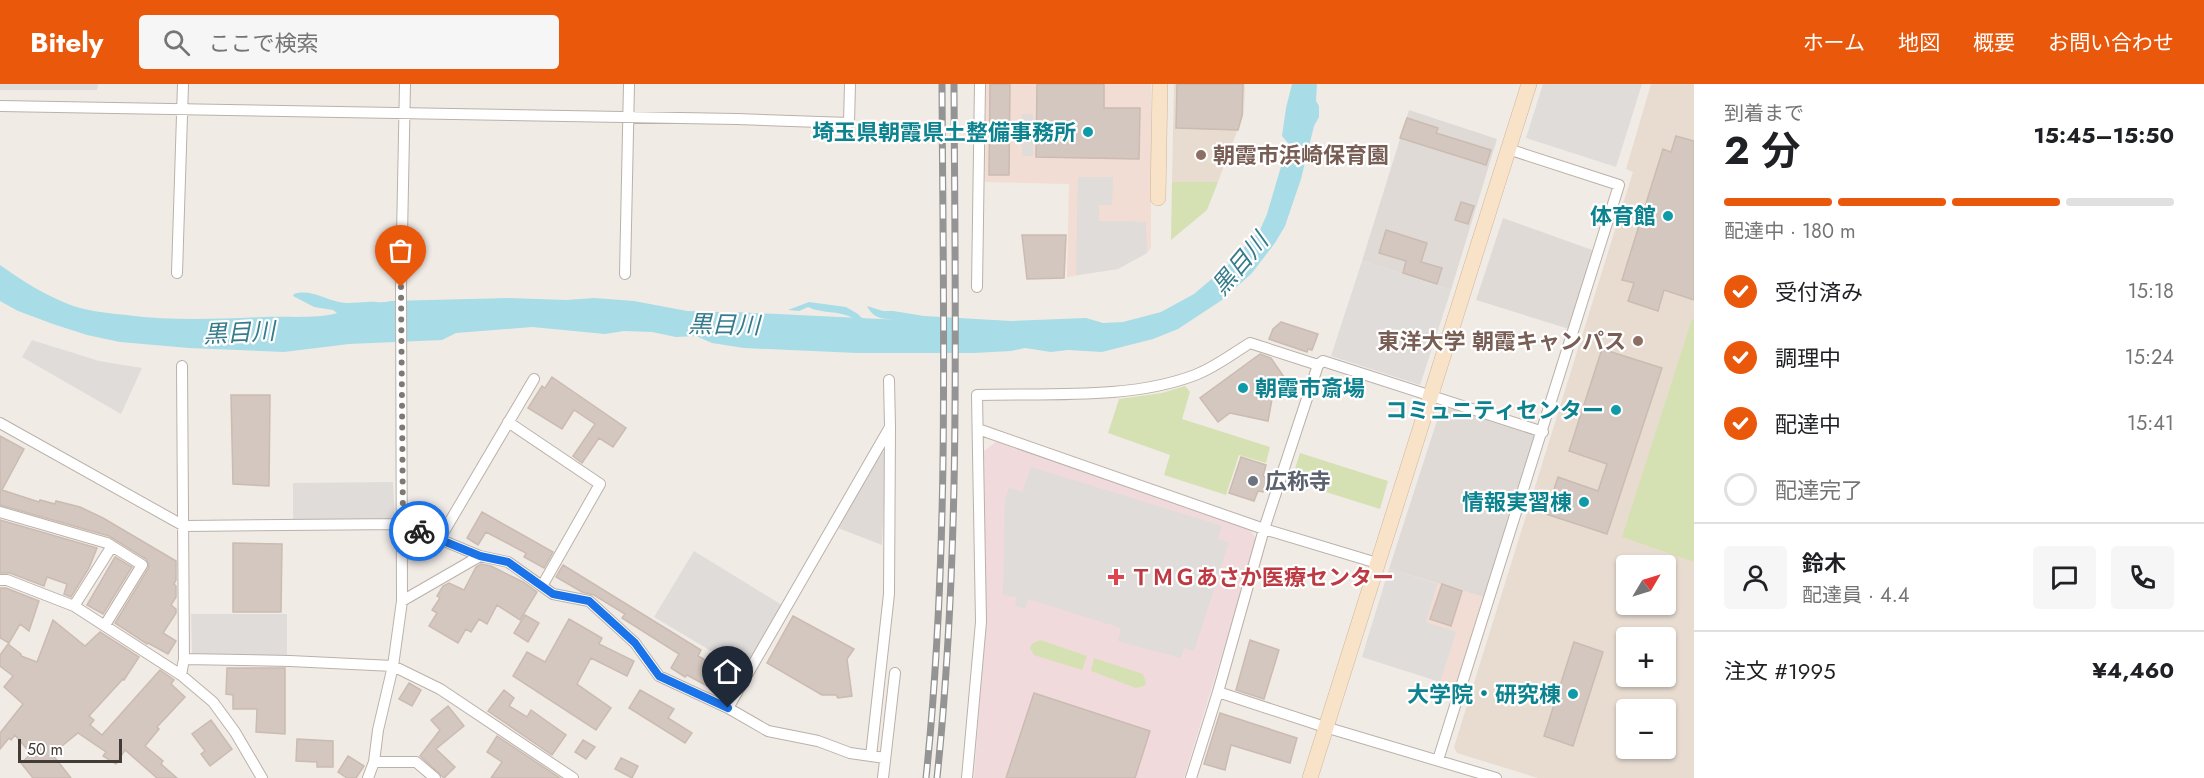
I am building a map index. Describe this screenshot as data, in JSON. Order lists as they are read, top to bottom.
{
  "water": ["黒目川"],
  "places": {
    "other": [
      "埼玉県朝霞県土整備事務所",
      "朝霞市浜崎保育園",
      "体育館",
      "東洋大学 朝霞キャンパス",
      "朝霞市斎場",
      "コミュニティセンター",
      "広称寺",
      "情報実習棟",
      "大学院・研究棟"
    ],
    "health": ["ＴＭＧあさか医療センター"]
  },
  "scale_bar": "50 m",
  "north": "top right",
  "page": {
    "header": "Bitely",
    "search": "ここで検索",
    "nav": [
      "ホーム",
      "地図",
      "概要",
      "お問い合わせ"
    ],
    "heading": ["2 分", "到着まで", "15:45–15:50"],
    "panel": [
      "鈴木",
      "配達員 · 4.4",
      "注文 #1995",
      "¥4,460"
    ],
    "bar": "配達中 · 180 m",
    "list": [
      ["受付済み", "15:18"],
      ["調理中", "15:24"],
      ["配達中", "15:41"],
      "配達完了"
    ],
    "map_buttons": ["+", "−"],
    "scale": "50 m"
  }
}
